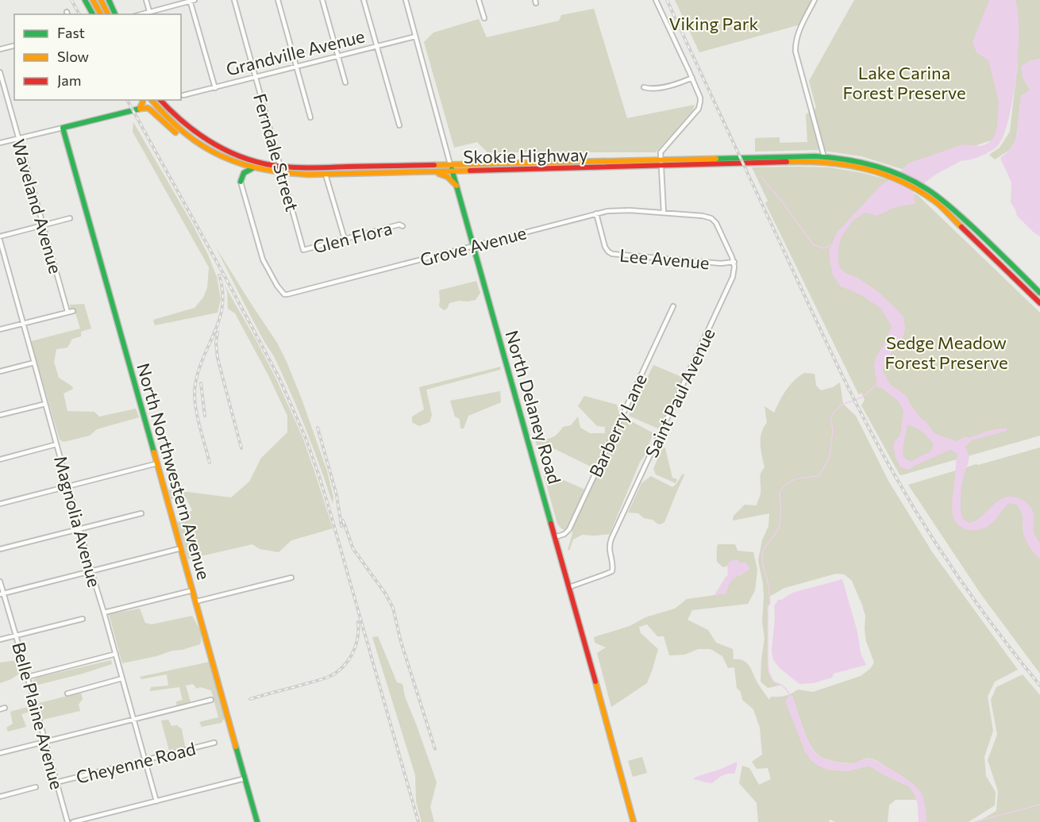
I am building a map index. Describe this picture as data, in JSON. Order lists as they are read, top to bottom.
{
  "streets": {
    "main road": ["Skokie Highway", "North Delaney Road", "North Northwestern Avenue"],
    "street": [
      "Grandville Avenue",
      "Ferndale Street",
      "Waveland Avenue",
      "Glen Flora",
      "Grove Avenue",
      "Lee Avenue",
      "Saint Paul Avenue",
      "Barberry Lane",
      "Magnolia Avenue",
      "Belle Plaine Avenue",
      "Cheyenne Road"
    ]
  },
  "crossings": [
    ["Grandville Avenue", "Ferndale Street"],
    ["Grandville Avenue", "North Delaney Road"],
    ["Ferndale Street", "Skokie Highway"],
    ["Ferndale Street", "Glen Flora"],
    ["Skokie Highway", "North Delaney Road"],
    ["Grove Avenue", "Lee Avenue"],
    ["Grove Avenue", "North Delaney Road"],
    ["Lee Avenue", "Saint Paul Avenue"],
    ["Saint Paul Avenue", "North Delaney Road"],
    ["North Delaney Road", "Barberry Lane"],
    ["Magnolia Avenue", "Cheyenne Road"],
    ["Belle Plaine Avenue", "Cheyenne Road"]
  ],
  "parks": ["Viking Park", "Lake Carina Forest Preserve", "Sedge Meadow Forest Preserve"],
  "legend": ["Fast", "Slow", "Jam"]
}
